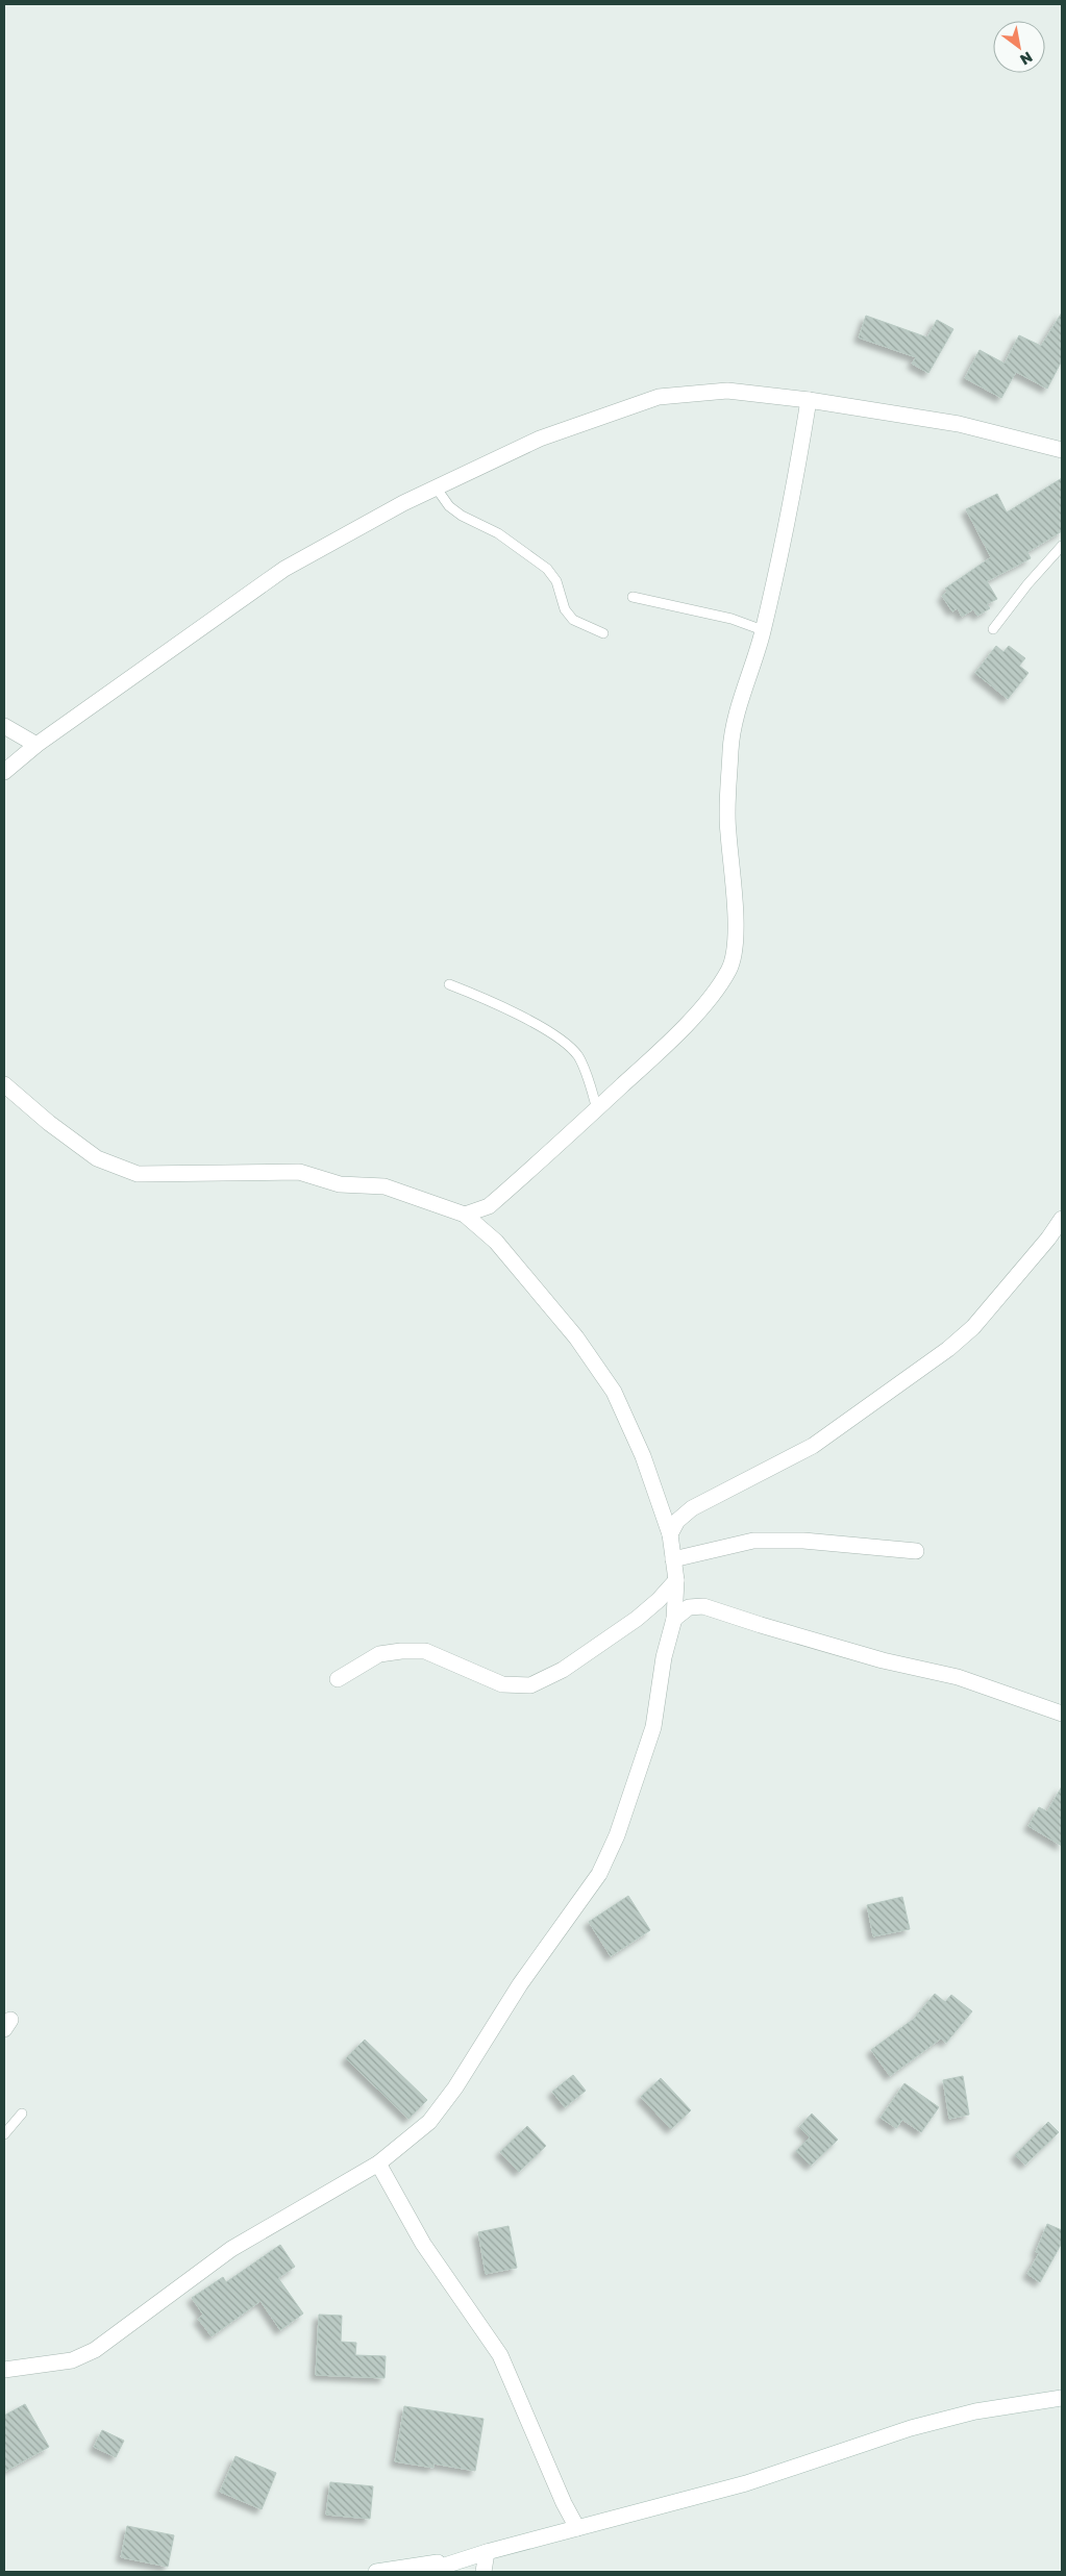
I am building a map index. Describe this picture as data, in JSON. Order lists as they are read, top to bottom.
{
  "north": "bottom right"
}
